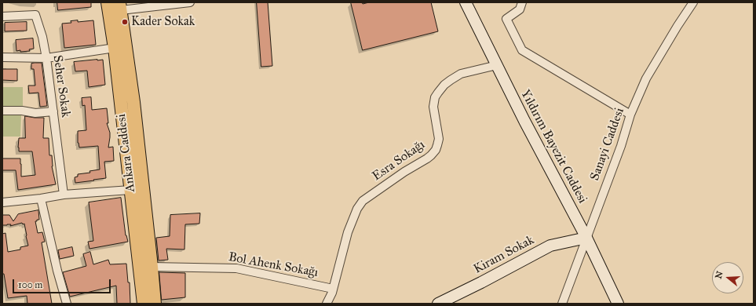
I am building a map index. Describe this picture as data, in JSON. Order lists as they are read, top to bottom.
{
  "streets": {
    "main road": ["Ankara Caddesi"],
    "street": [
      "Seher Sokak",
      "Sanayi Caddesi",
      "Yıldırım Bayezit Caddesi",
      "Esra Sokağı",
      "Kiram Sokak",
      "Bol Ahenk Sokağı"
    ]
  },
  "crossings": [
    ["Sanayi Caddesi", "Yıldırım Bayezit Caddesi"],
    ["Sanayi Caddesi", "Kiram Sokak"],
    ["Yıldırım Bayezit Caddesi", "Esra Sokağı"],
    ["Yıldırım Bayezit Caddesi", "Kiram Sokak"],
    ["Ankara Caddesi", "Bol Ahenk Sokağı"],
    ["Esra Sokağı", "Bol Ahenk Sokağı"]
  ],
  "places": ["Kader Sokak"],
  "scale_bar": "100 m",
  "north": "left"
}
